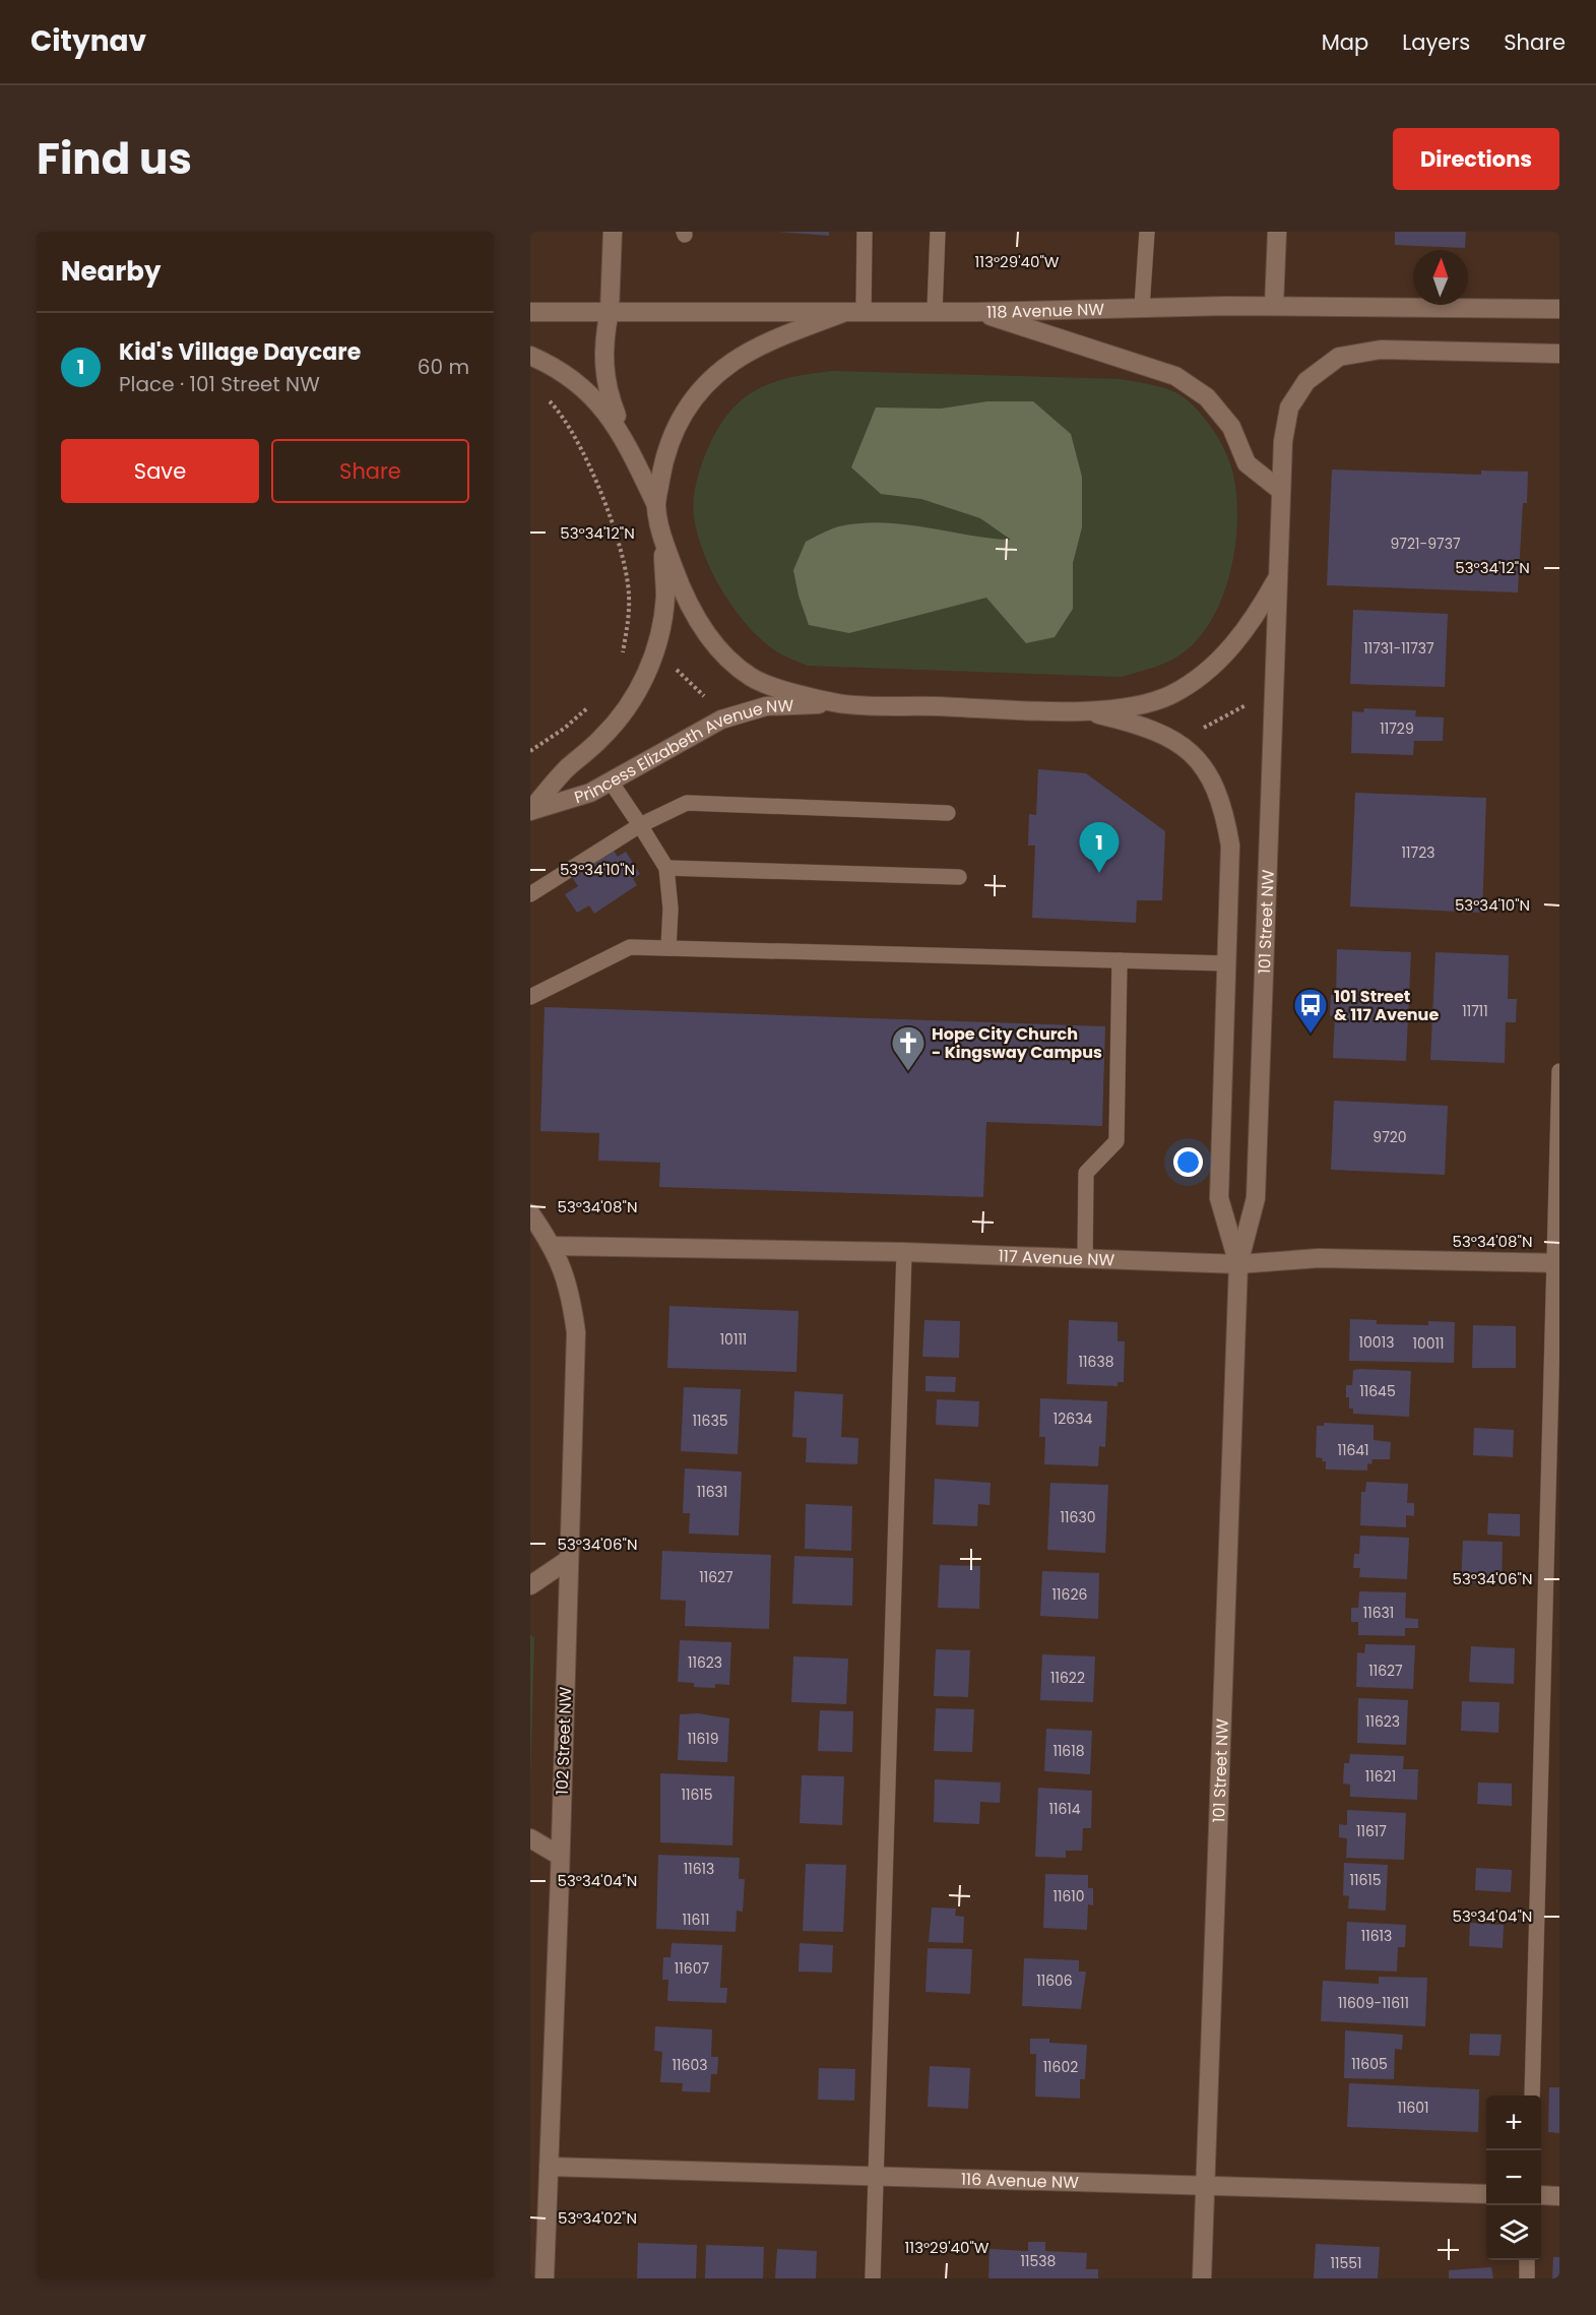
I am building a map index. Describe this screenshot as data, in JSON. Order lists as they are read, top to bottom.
{
  "streets": {
    "street": [
      "118 Avenue NW",
      "Princess Elizabeth Avenue NW",
      "101 Street NW",
      "117 Avenue NW",
      "102 Street NW",
      "116 Avenue NW"
    ]
  },
  "crossings": [
    ["101 Street NW", "117 Avenue NW"],
    ["101 Street NW", "116 Avenue NW"],
    ["117 Avenue NW", "102 Street NW"],
    ["102 Street NW", "116 Avenue NW"]
  ],
  "places": {
    "bus stop": ["101 Street & 117 Avenue"],
    "church": ["Hope City Church - Kingsway Campus"]
  },
  "house_numbers": [
    "9721-9737",
    "11731-11737",
    "11729",
    "11723",
    "11711",
    "9720",
    "10111",
    "10013",
    "10011",
    "11638",
    "11645",
    "12634",
    "11635",
    "11641",
    "11631",
    "11630",
    "11627",
    "11626",
    "11631",
    "11623",
    "11627",
    "11622",
    "11623",
    "11619",
    "11618",
    "11621",
    "11615",
    "11614",
    "11617",
    "11613",
    "11615",
    "11610",
    "11611",
    "11613",
    "11607",
    "11606",
    "11609-11611",
    "11605",
    "11603",
    "11602",
    "11601",
    "11538",
    "11551"
  ],
  "north": "top",
  "page": {
    "header": "Citynav",
    "nav": ["Map", "Layers", "Share"],
    "title": "Find us",
    "buttons": [
      "Directions",
      ["Save", "Share"]
    ],
    "heading": "Nearby",
    "list": [
      {
        "mark": "1",
        "name": "Kid's Village Daycare",
        "note": "Place · 101 Street NW",
        "value": "60 m"
      }
    ],
    "pins": "1",
    "map_buttons": ["+", "−"]
  },
  "coordinates": [
    "113°29'40\"W",
    "53°34'12\"N",
    "53°34'10\"N",
    "53°34'08\"N",
    "53°34'06\"N",
    "53°34'04\"N",
    "53°34'02\"N"
  ]
}
